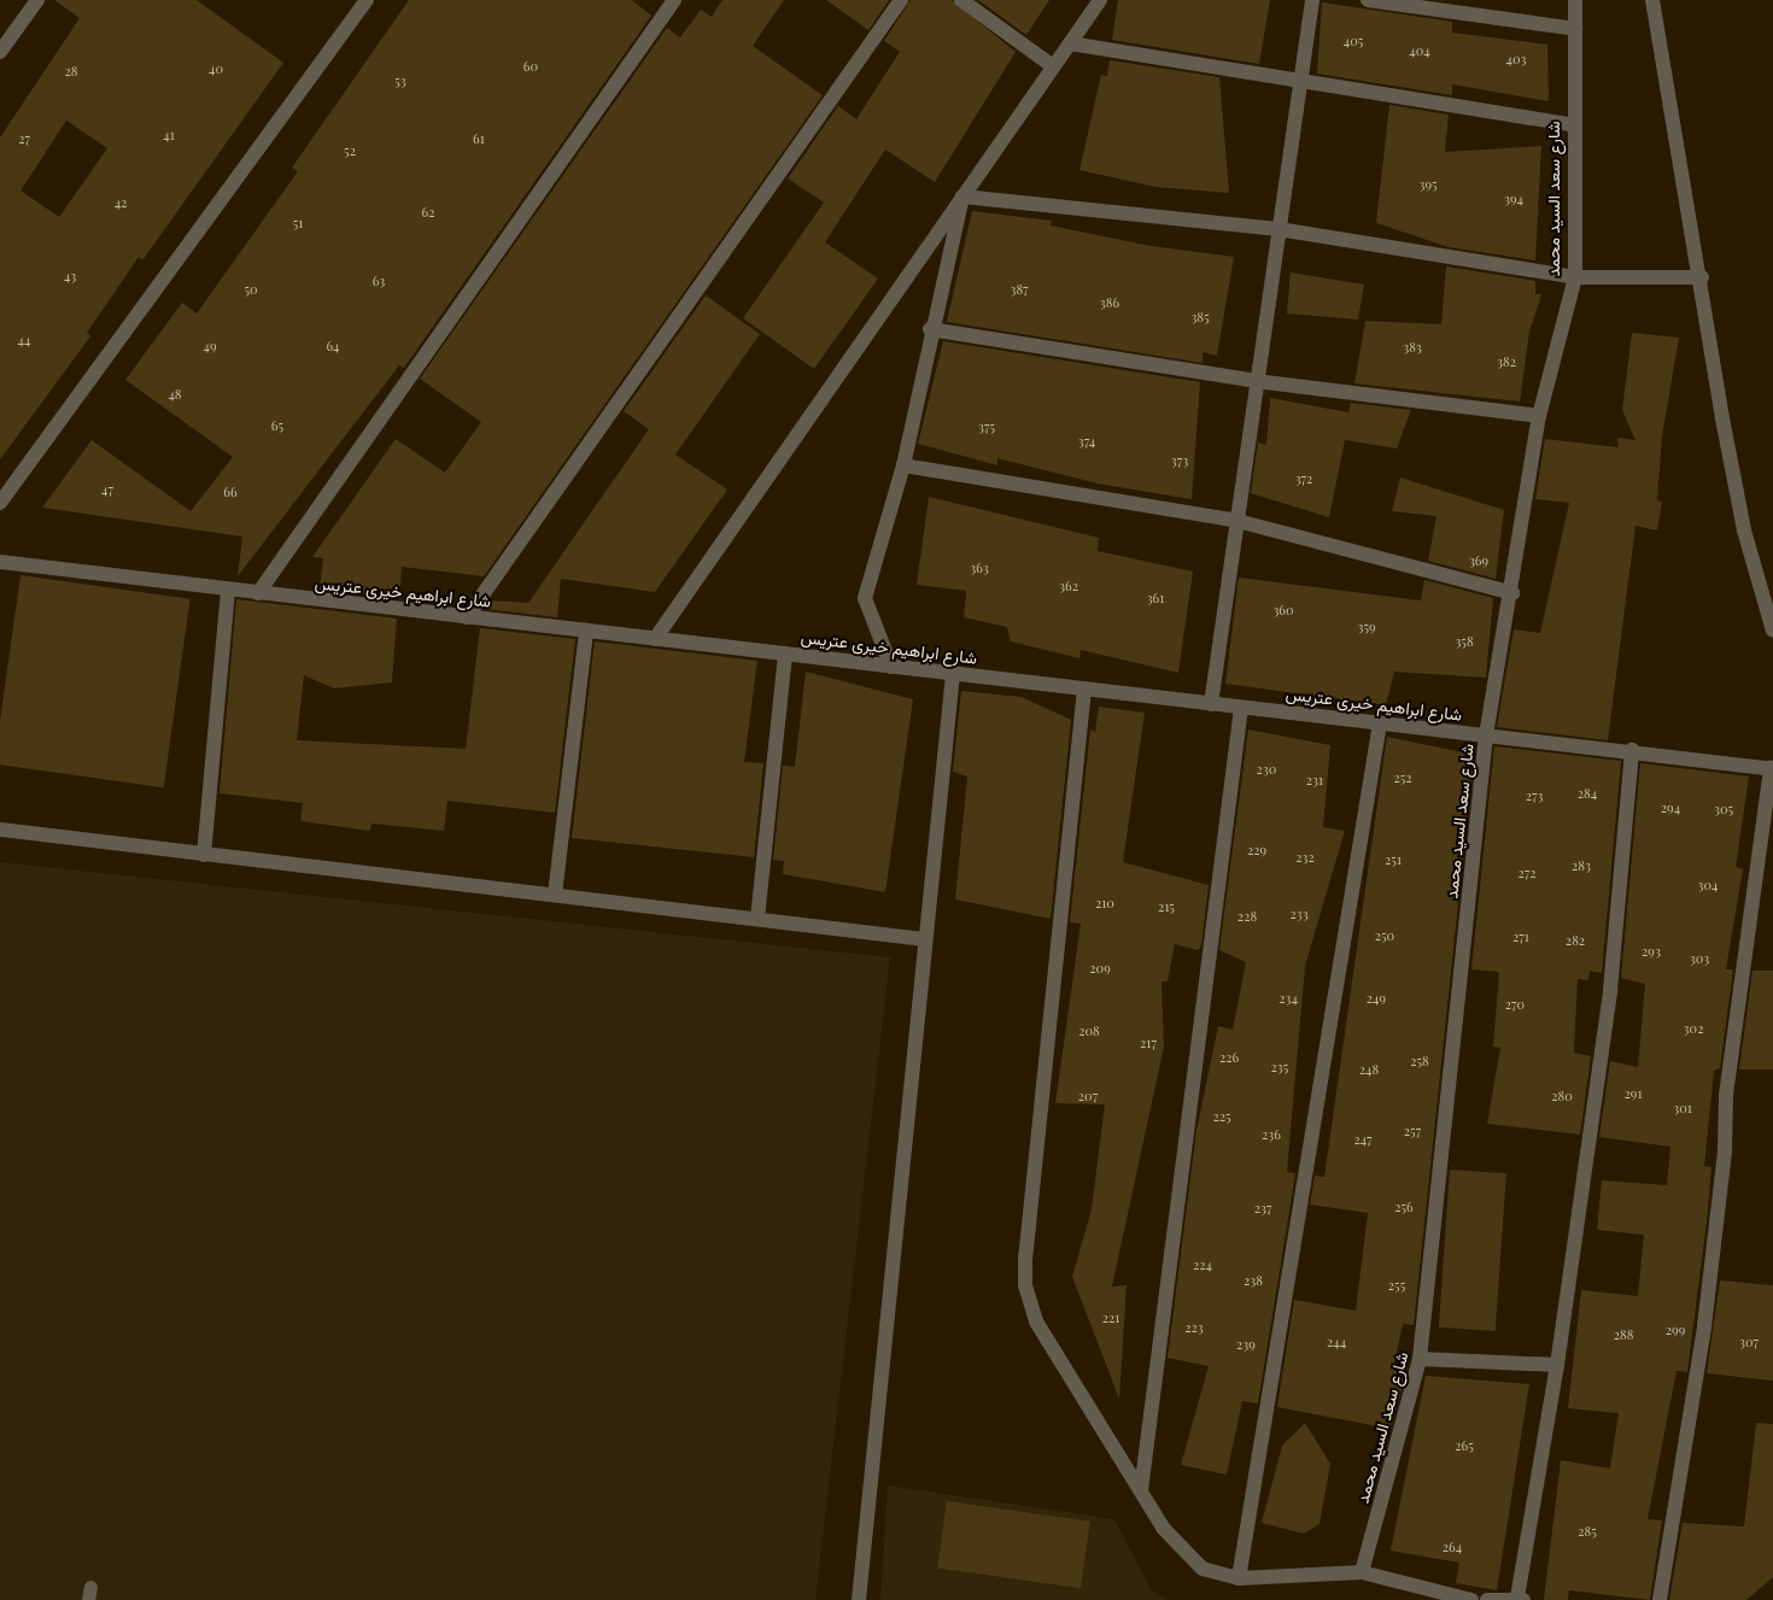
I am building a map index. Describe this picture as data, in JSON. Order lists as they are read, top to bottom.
{
  "streets": {
    "street": ["شارع سعد السيد محمد", "شارع ابراهيم خيرى عتريس"]
  },
  "crossings": [
    ["شارع سعد السيد محمد", "شارع ابراهيم خيرى عتريس"]
  ],
  "house_numbers": [
    "405",
    "404",
    "403",
    "60",
    "40",
    "28",
    "53",
    "41",
    "27",
    "61",
    "52",
    "395",
    "394",
    "42",
    "62",
    "51",
    "43",
    "63",
    "50",
    "387",
    "386",
    "385",
    "44",
    "49",
    "64",
    "383",
    "382",
    "48",
    "65",
    "375",
    "374",
    "373",
    "372",
    "47",
    "66",
    "369",
    "363",
    "362",
    "361",
    "360",
    "359",
    "358",
    "230",
    "252",
    "231",
    "284",
    "273",
    "294",
    "305",
    "229",
    "232",
    "251",
    "283",
    "272",
    "304",
    "210",
    "215",
    "233",
    "228",
    "250",
    "271",
    "282",
    "293",
    "303",
    "209",
    "234",
    "249",
    "270",
    "302",
    "208",
    "217",
    "226",
    "258",
    "235",
    "248",
    "291",
    "207",
    "280",
    "301",
    "225",
    "257",
    "236",
    "247",
    "256",
    "237",
    "224",
    "238",
    "255",
    "221",
    "223",
    "299",
    "288",
    "244",
    "307",
    "239",
    "265",
    "285",
    "264"
  ]
}
